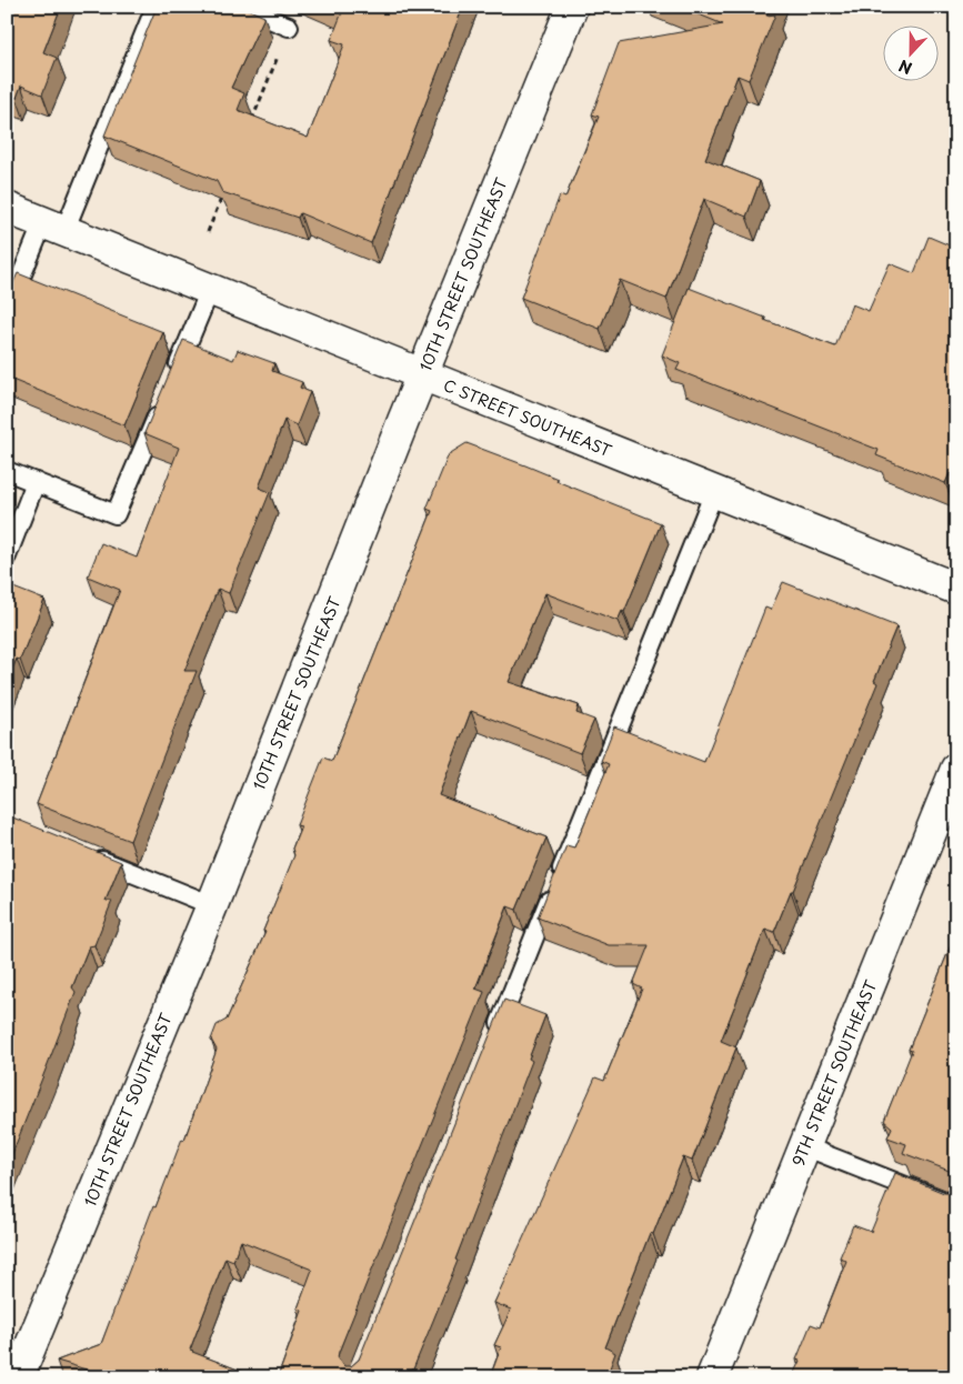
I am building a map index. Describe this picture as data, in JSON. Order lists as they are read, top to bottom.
{
  "streets": {
    "street": ["10TH STREET SOUTHEAST", "C STREET SOUTHEAST", "9TH STREET SOUTHEAST"]
  },
  "crossings": [
    ["10TH STREET SOUTHEAST", "C STREET SOUTHEAST"]
  ],
  "north": "bottom"
}
